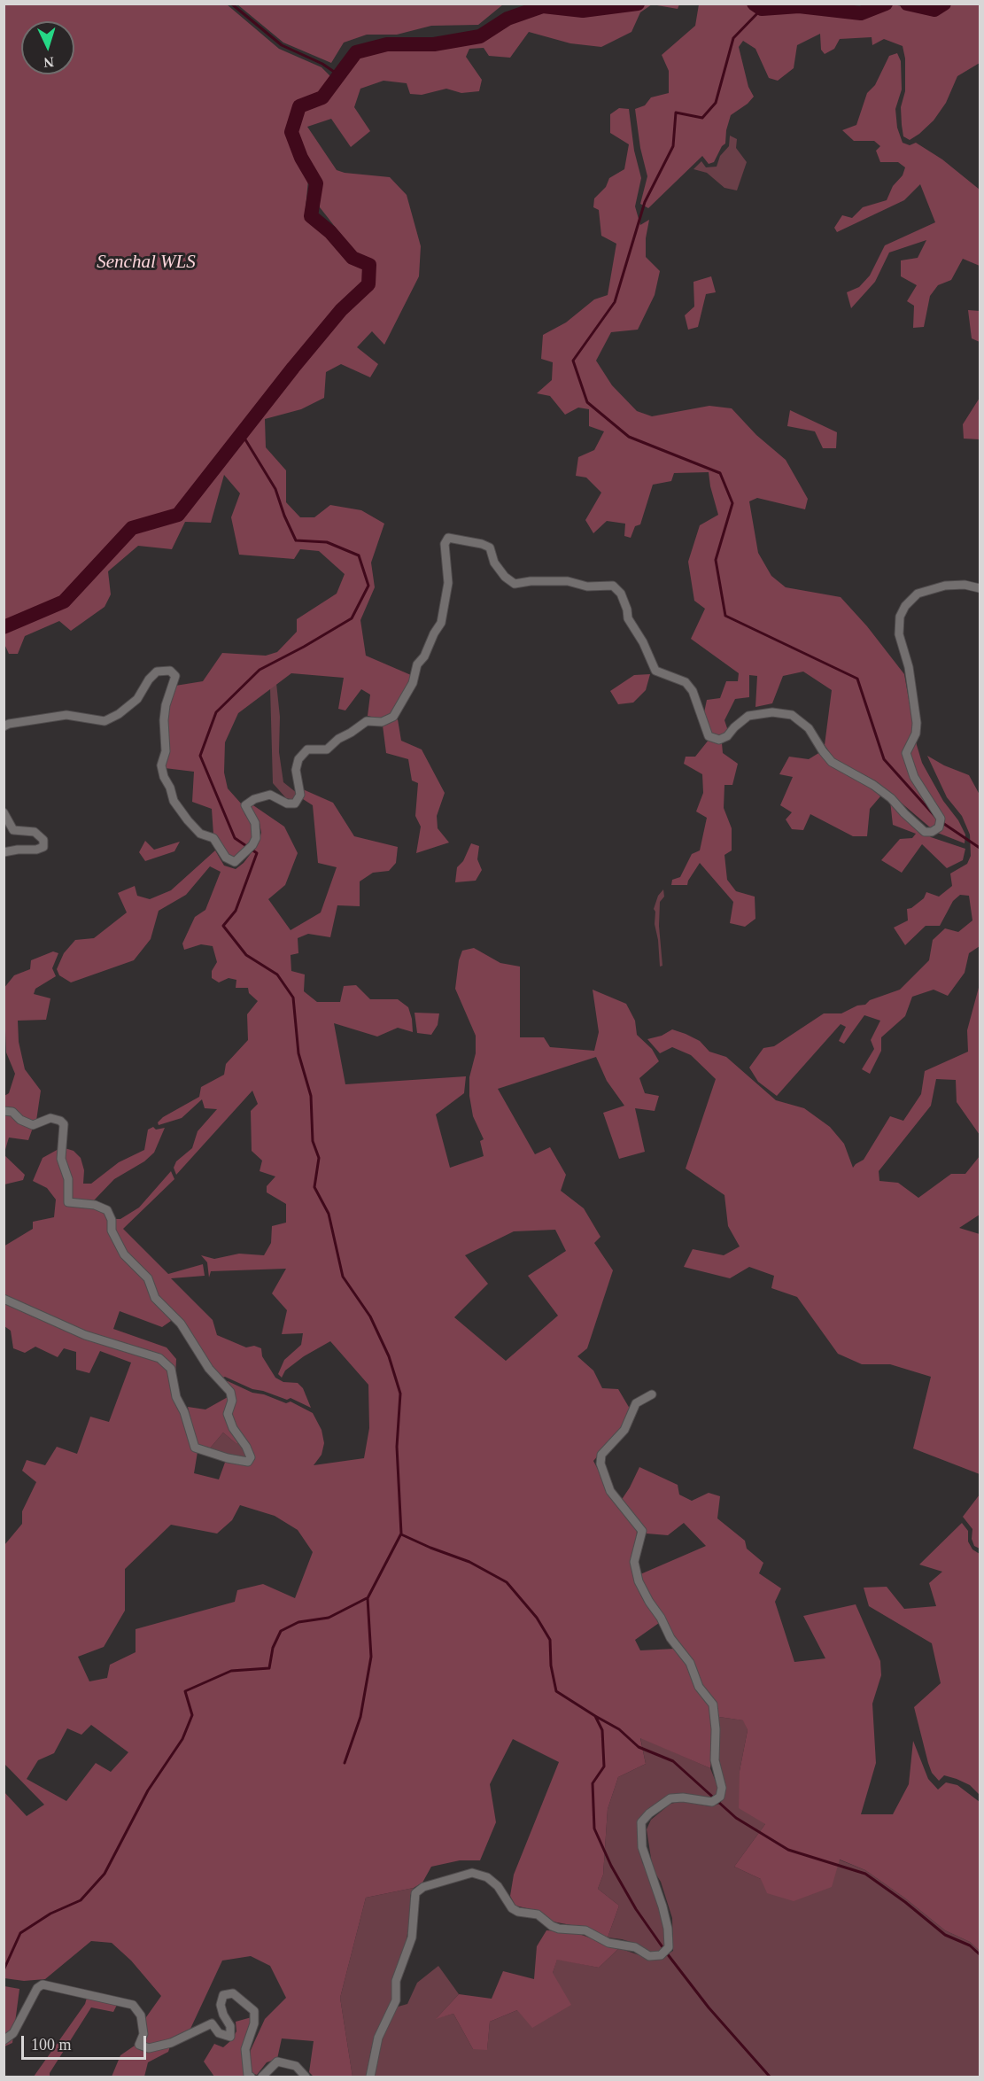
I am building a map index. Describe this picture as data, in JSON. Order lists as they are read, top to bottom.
{
  "parks": ["Senchal WLS"],
  "scale_bar": "100 m",
  "north": "bottom"
}
